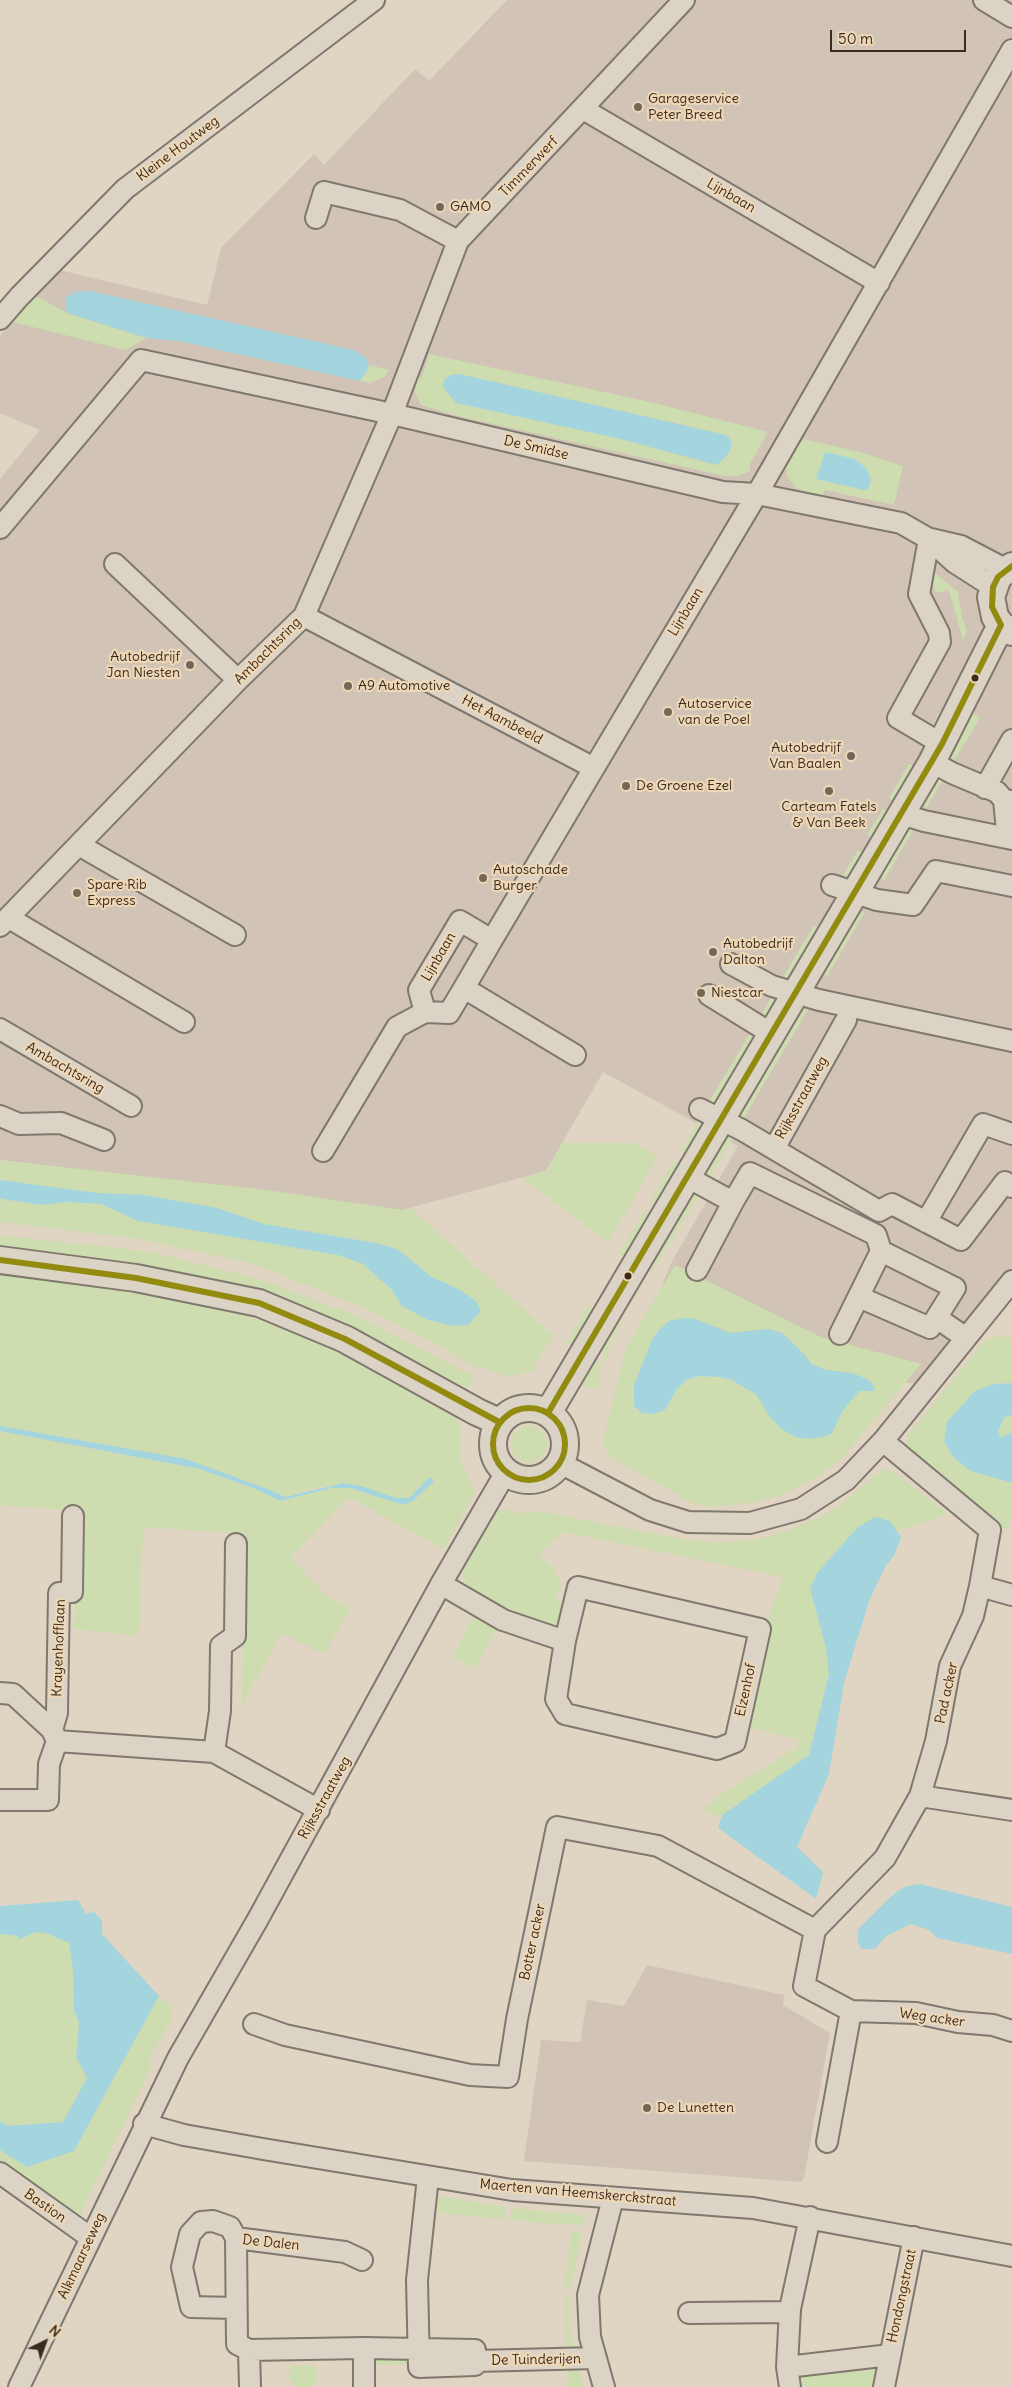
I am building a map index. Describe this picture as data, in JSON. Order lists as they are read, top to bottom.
{
  "streets": {
    "street": [
      "Kleine Houtweg",
      "Timmerwerf",
      "Lijnbaan",
      "De Smidse",
      "Ambachtsring",
      "Het Aambeeld",
      "Rijksstraatweg",
      "Krayenhofflaan",
      "Elzenhof",
      "Pad acker",
      "Botter acker",
      "Weg acker",
      "Maerten van Heemskerckstraat",
      "Bastion",
      "De Dalen",
      "Alkmaarseweg",
      "Hondongstraat",
      "De Tuinderijen"
    ]
  },
  "crossings": [
    ["Timmerwerf", "Lijnbaan"],
    ["Timmerwerf", "De Smidse"],
    ["Timmerwerf", "Ambachtsring"],
    ["Lijnbaan", "De Smidse"],
    ["Lijnbaan", "Het Aambeeld"],
    ["De Smidse", "Ambachtsring"],
    ["Ambachtsring", "Het Aambeeld"],
    ["Rijksstraatweg", "Maerten van Heemskerckstraat"],
    ["Rijksstraatweg", "Alkmaarseweg"],
    ["Pad acker", "Botter acker"],
    ["Pad acker", "Weg acker"],
    ["Botter acker", "Weg acker"],
    ["Maerten van Heemskerckstraat", "Alkmaarseweg"],
    ["Maerten van Heemskerckstraat", "Hondongstraat"],
    ["Bastion", "Alkmaarseweg"]
  ],
  "places": [
    "Garageservice Peter Breed",
    "GAMO",
    "Autobedrijf Jan Niesten",
    "A9 Automotive",
    "Autoservice van de Poel",
    "Autobedrijf Van Baalen",
    "De Groene Ezel",
    "Carteam Fatels & Van Beek",
    "Autoschade Burger",
    "Spare Rib Express",
    "Autobedrijf Dalton",
    "Niestcar",
    "De Lunetten"
  ],
  "scale_bar": "50 m",
  "north": "top right"
}
